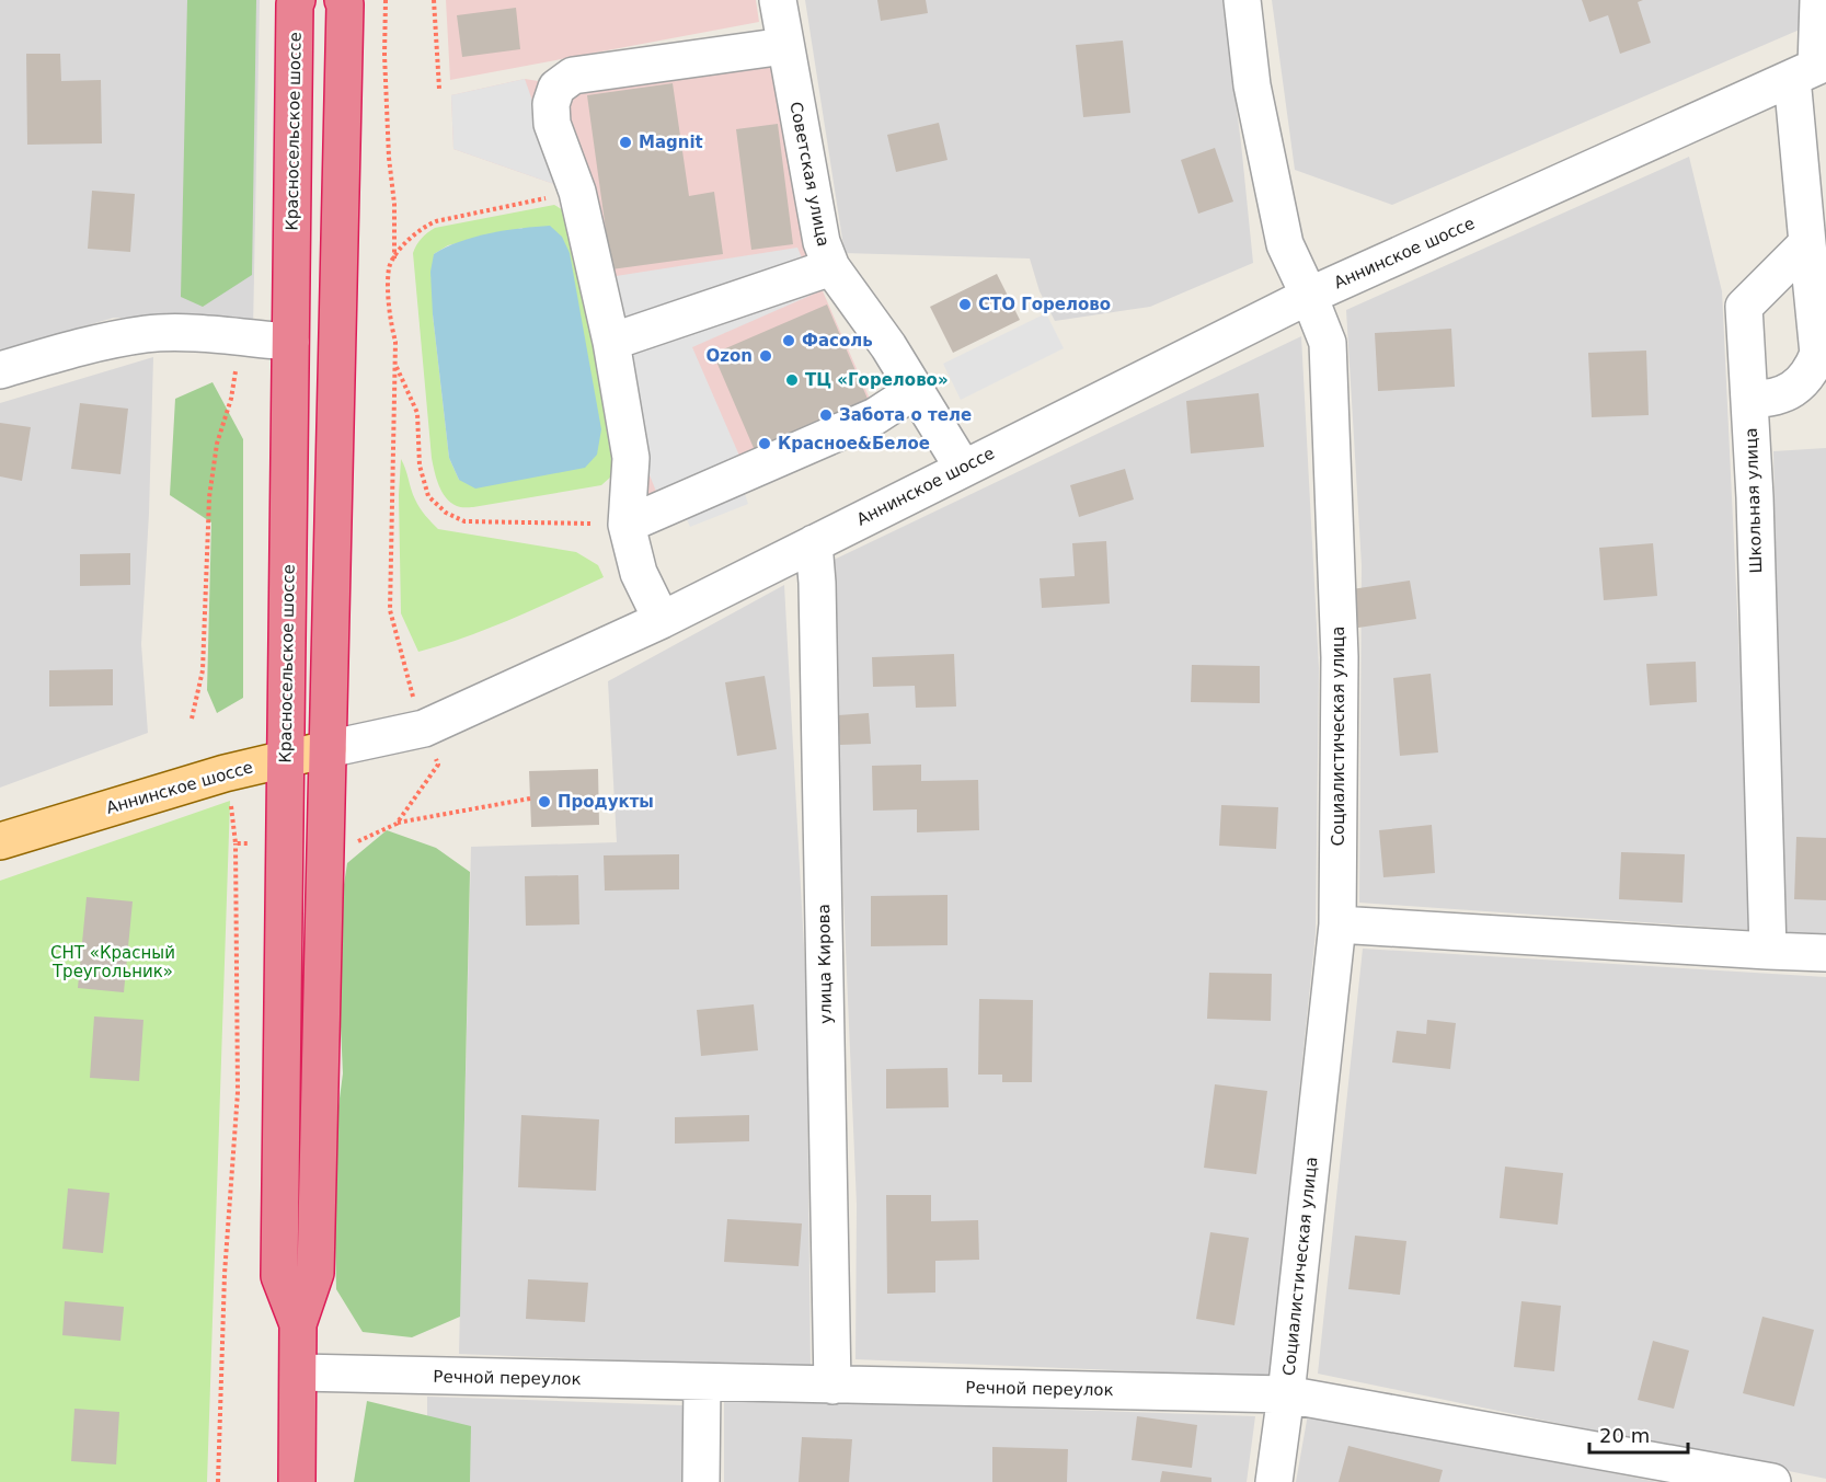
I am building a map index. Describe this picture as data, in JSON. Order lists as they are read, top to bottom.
{
  "streets": {
    "highway": ["Красносельское шоссе"],
    "main road": ["Аннинское шоссе"],
    "street": [
      "Советская улица",
      "Школьная улица",
      "Социалистическая улица",
      "улица Кирова",
      "Речной переулок"
    ]
  },
  "crossings": [
    ["Красносельское шоссе", "Аннинское шоссе"],
    ["Красносельское шоссе", "Речной переулок"],
    ["Советская улица", "Аннинское шоссе"],
    ["Аннинское шоссе", "Социалистическая улица"],
    ["Аннинское шоссе", "улица Кирова"],
    ["Социалистическая улица", "Речной переулок"],
    ["улица Кирова", "Речной переулок"]
  ],
  "parks": ["СНТ «Красный Треугольник»"],
  "places": [
    "Magnit",
    "СТО Горелово",
    "Фасоль",
    "Ozon",
    "ТЦ «Горелово»",
    "Забота о теле",
    "Красное&Белое",
    "Продукты"
  ],
  "scale_bar": "20 m"
}
